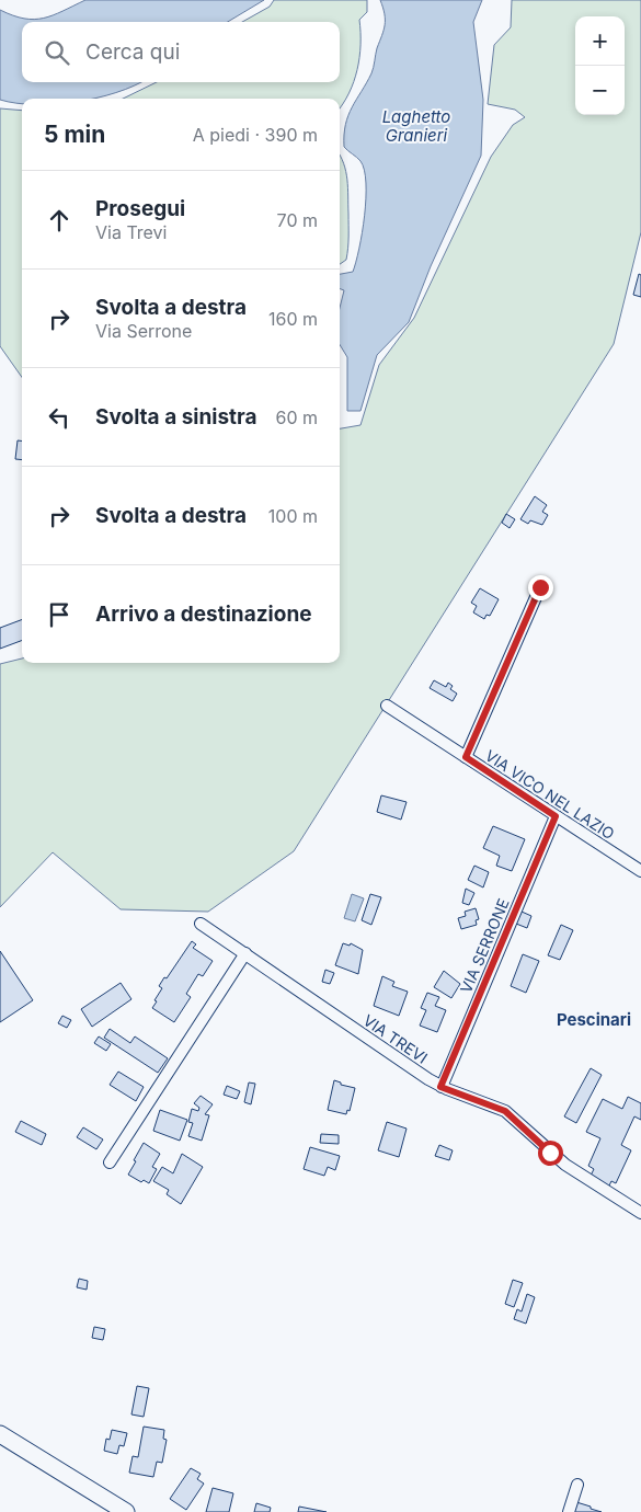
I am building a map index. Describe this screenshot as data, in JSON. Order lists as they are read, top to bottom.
{
  "streets": {
    "street": ["VIA VICO NEL LAZIO", "VIA SERRONE", "VIA TREVI"]
  },
  "crossings": [
    ["VIA VICO NEL LAZIO", "VIA SERRONE"],
    ["VIA SERRONE", "VIA TREVI"]
  ],
  "districts": ["Pescinari"],
  "water": ["Laghetto Granieri"],
  "page": {
    "map_buttons": ["+", "−"],
    "search": "Cerca qui",
    "heading": ["5 min", "A piedi · 390 m"],
    "list": [
      ["Prosegui", "Via Trevi", "70 m"],
      ["Svolta a destra", "Via Serrone", "160 m"],
      ["Svolta a sinistra", "60 m"],
      ["Svolta a destra", "100 m"],
      "Arrivo a destinazione"
    ]
  }
}
